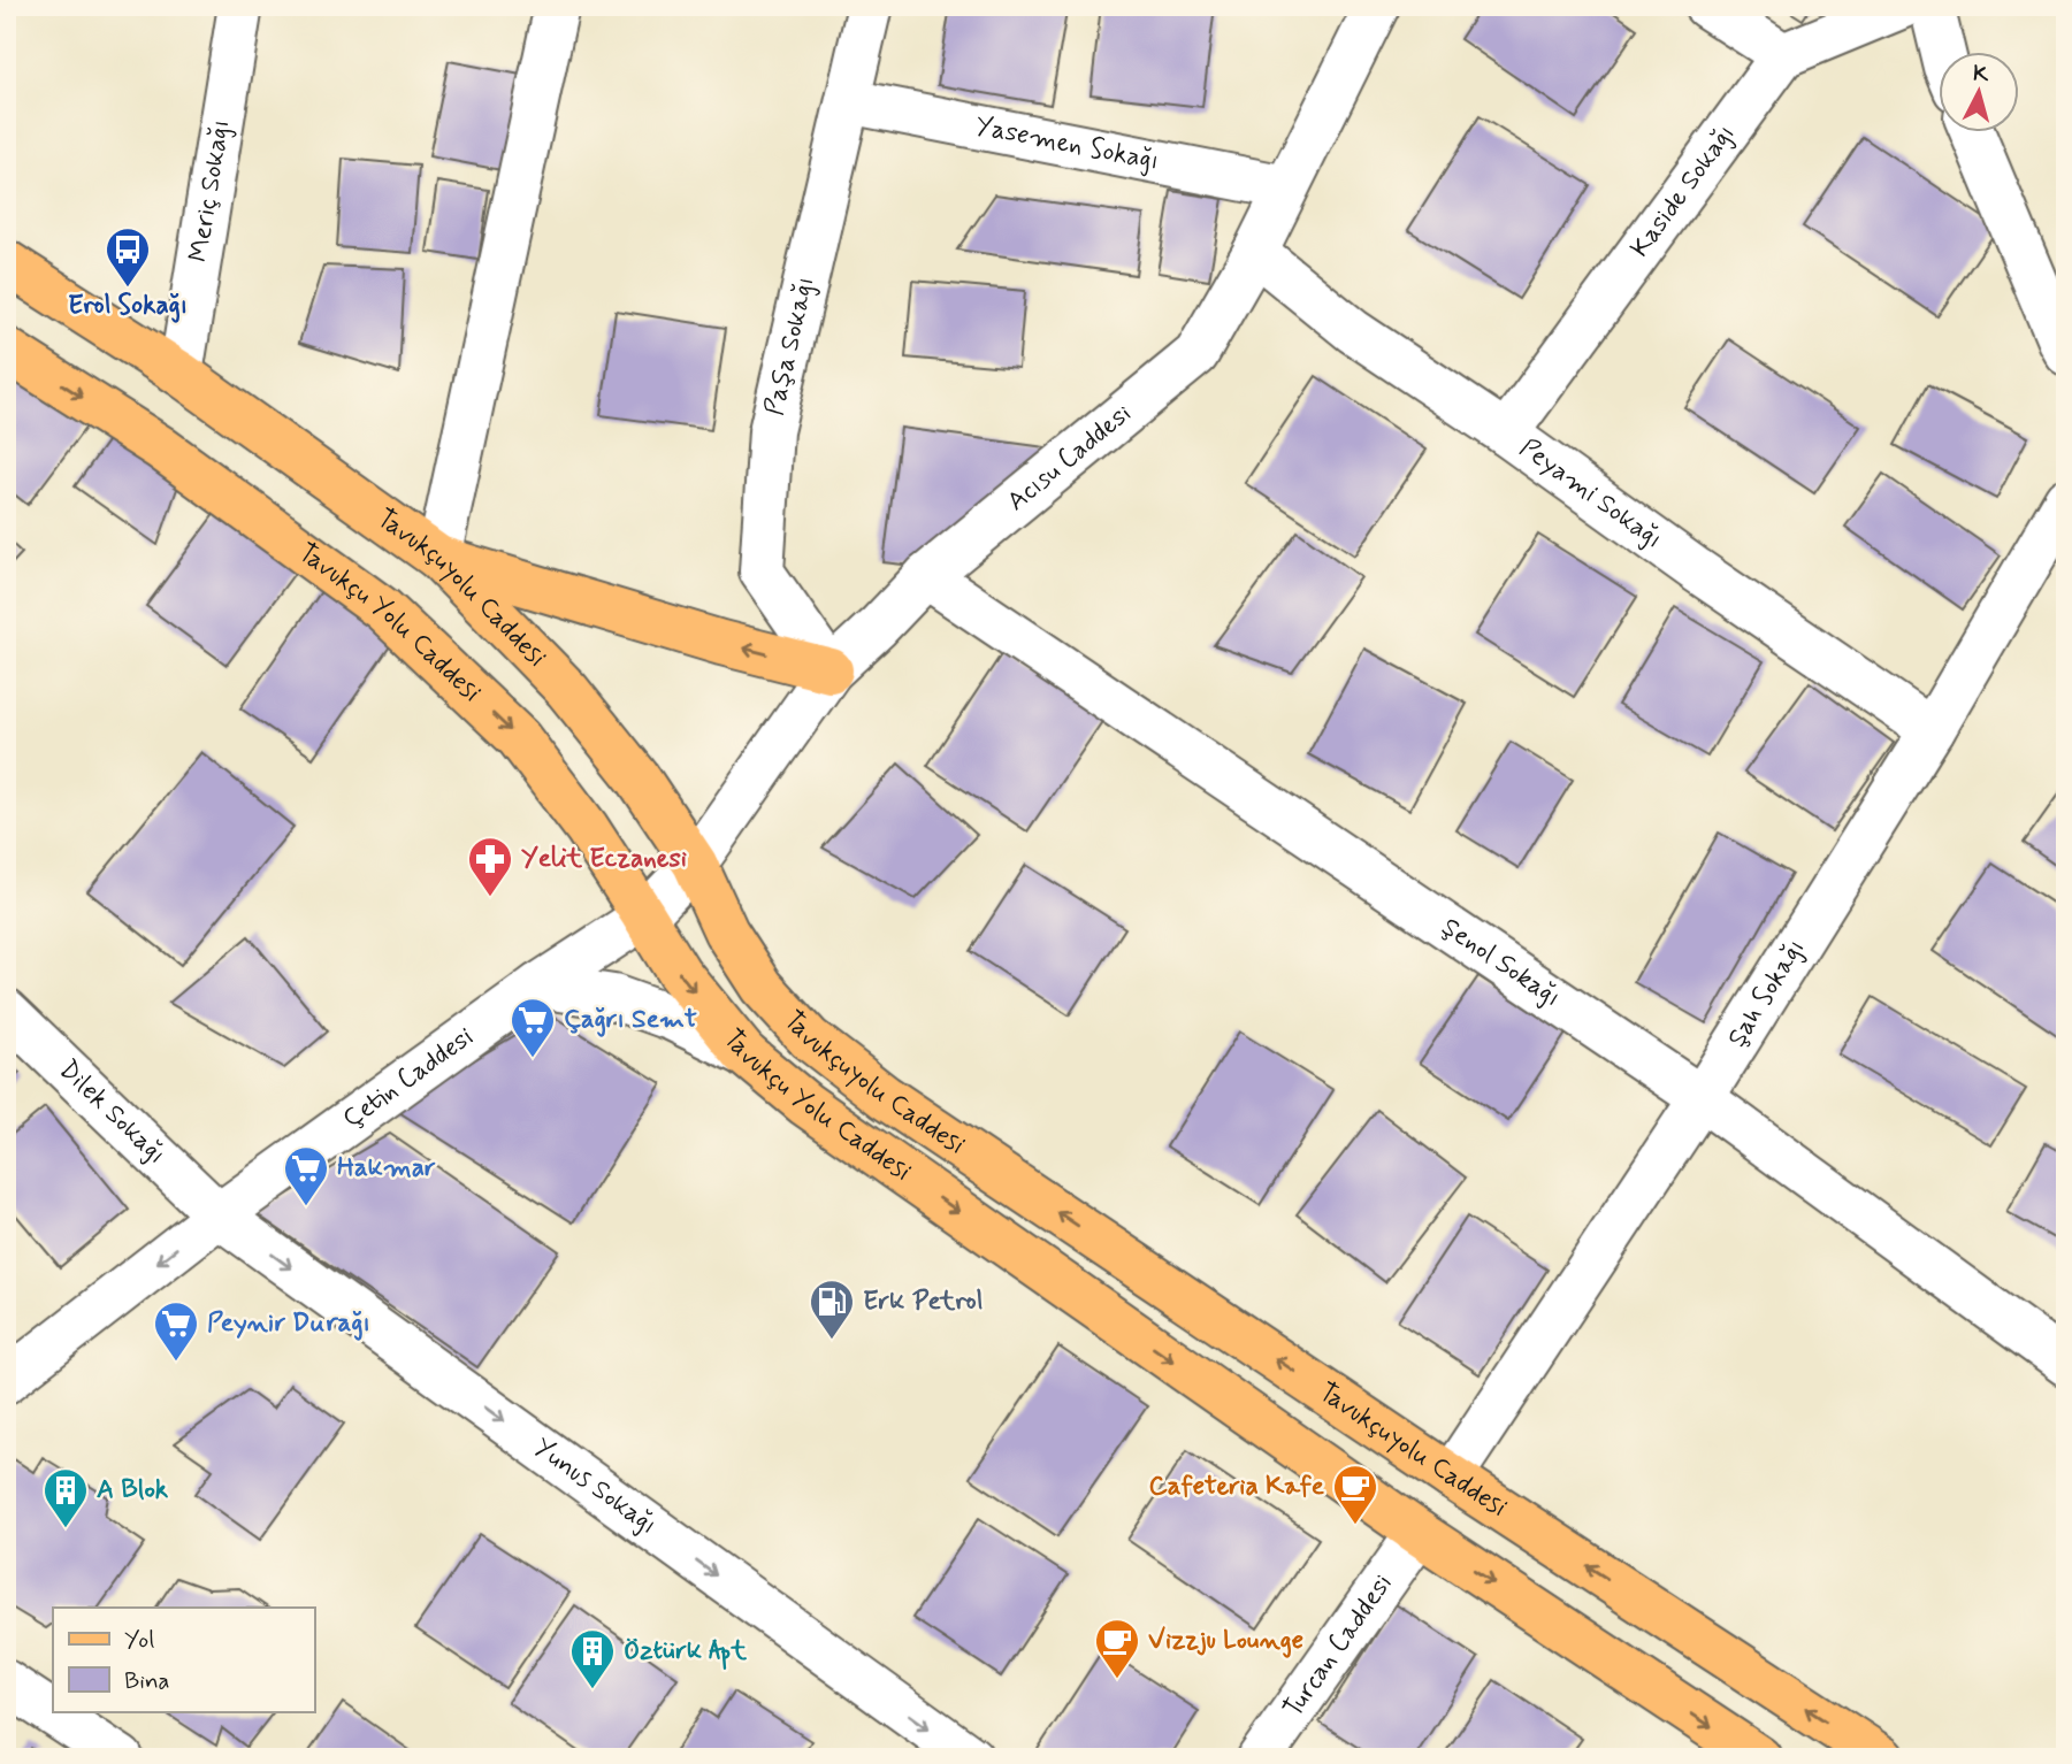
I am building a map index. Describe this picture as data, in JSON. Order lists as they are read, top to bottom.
{
  "streets": {
    "main road": ["Tavukçuyolu Caddesi", "Tavukçu Yolu Caddesi"],
    "street": [
      "Yasemen Sokağı",
      "Meriç Sokağı",
      "Kaside Sokağı",
      "Paşa Sokağı",
      "Acısu Caddesi",
      "Peyami Sokağı",
      "Şenol Sokağı",
      "Şah Sokağı",
      "Çetin Caddesi",
      "Dilek Sokağı",
      "Yunus Sokağı",
      "Turcan Caddesi"
    ]
  },
  "crossings": [
    ["Yasemen Sokağı", "Paşa Sokağı"],
    ["Yasemen Sokağı", "Acısu Caddesi"],
    ["Meriç Sokağı", "Tavukçuyolu Caddesi"],
    ["Kaside Sokağı", "Peyami Sokağı"],
    ["Paşa Sokağı", "Acısu Caddesi"],
    ["Acısu Caddesi", "Peyami Sokağı"],
    ["Acısu Caddesi", "Tavukçuyolu Caddesi"],
    ["Acısu Caddesi", "Şenol Sokağı"],
    ["Acısu Caddesi", "Çetin Caddesi"],
    ["Peyami Sokağı", "Şah Sokağı"],
    ["Tavukçuyolu Caddesi", "Şah Sokağı"],
    ["Tavukçuyolu Caddesi", "Çetin Caddesi"],
    ["Tavukçu Yolu Caddesi", "Çetin Caddesi"],
    ["Tavukçu Yolu Caddesi", "Turcan Caddesi"],
    ["Şenol Sokağı", "Şah Sokağı"],
    ["Çetin Caddesi", "Dilek Sokağı"],
    ["Çetin Caddesi", "Yunus Sokağı"],
    ["Dilek Sokağı", "Yunus Sokağı"]
  ],
  "one_way": ["Tavukçuyolu Caddesi", "Tavukçu Yolu Caddesi", "Yunus Sokağı"],
  "places": {
    "bus stop": ["Erol Sokağı"],
    "pharmacy": ["Yelit Eczanesi"],
    "supermarket": ["Çağrı Semt", "Hakmar", "Peynir Durağı"],
    "fuel station": ["Erk Petrol"],
    "cafe": ["Cafeteria Kafe", "Vizzju Lounge"],
    "building": ["A Blok", "Öztürk Apt"]
  },
  "legend": ["Yol", "Bina"],
  "north": "top"
}
